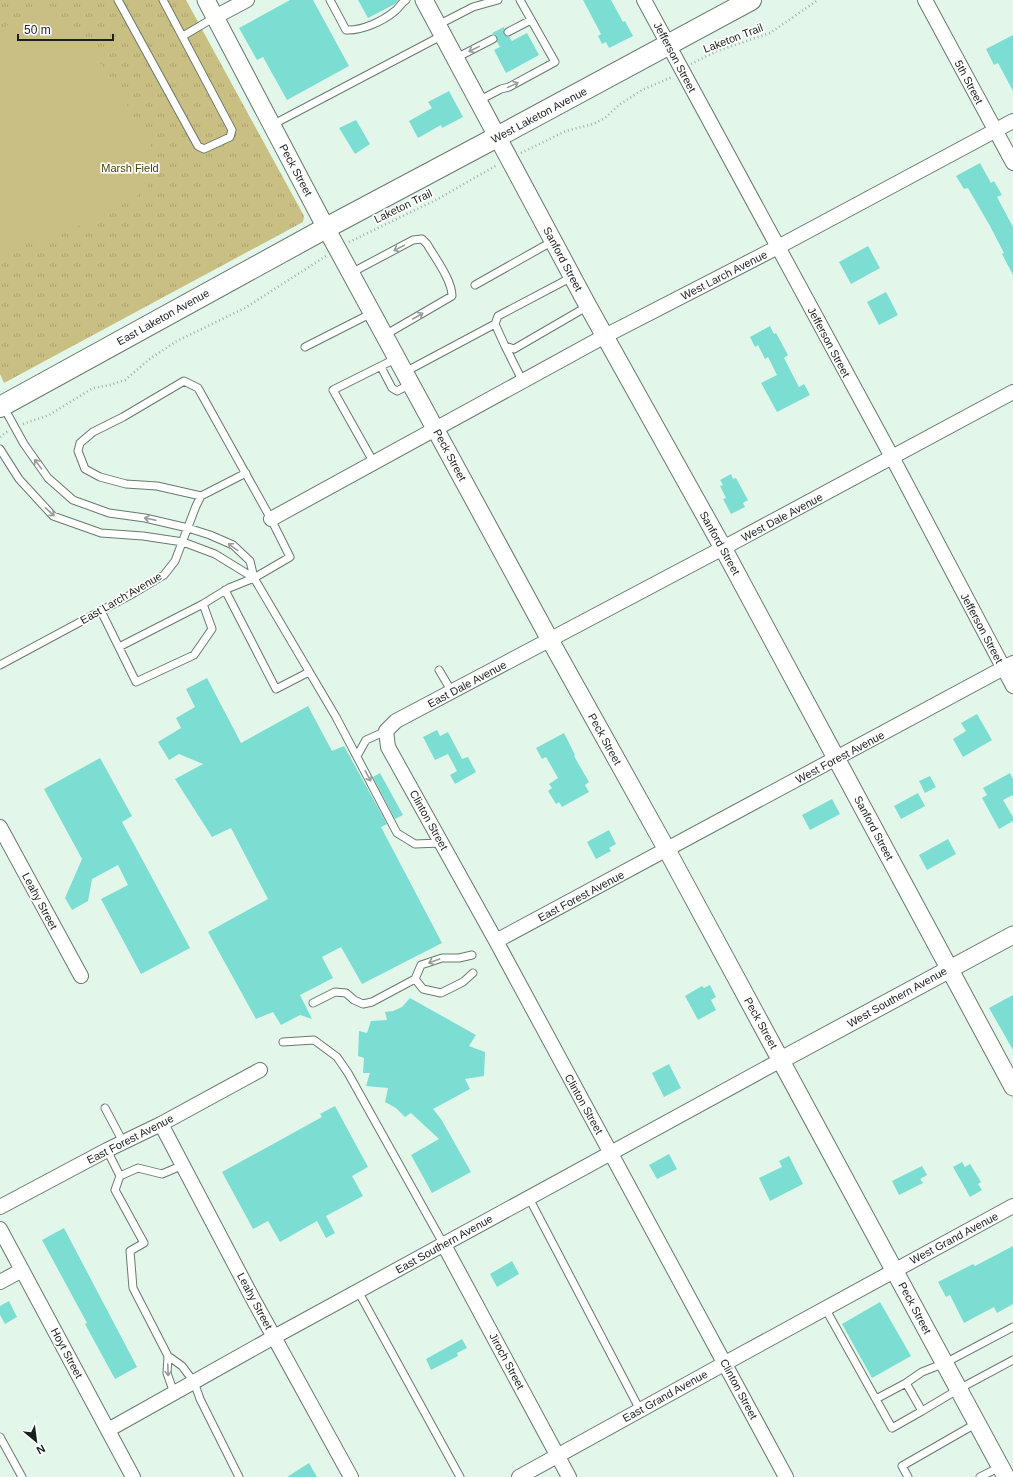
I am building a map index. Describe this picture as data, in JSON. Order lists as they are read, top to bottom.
{
  "streets": {
    "main road": ["West Laketon Avenue", "East Laketon Avenue"],
    "street": [
      "Jefferson Street",
      "5th Street",
      "Peck Street",
      "Sanford Street",
      "West Larch Avenue",
      "West Dale Avenue",
      "East Dale Avenue",
      "West Forest Avenue",
      "Clinton Street",
      "East Forest Avenue",
      "Leahy Street",
      "West Southern Avenue",
      "West Grand Avenue",
      "East Southern Avenue",
      "Hoyt Street",
      "Jiroch Street",
      "East Grand Avenue"
    ],
    "lane": ["East Larch Avenue"],
    "path": ["Laketon Trail"]
  },
  "crossings": [
    ["Laketon Trail", "Jefferson Street"],
    ["Laketon Trail", "Peck Street"],
    ["Laketon Trail", "Sanford Street"],
    ["Jefferson Street", "West Laketon Avenue"],
    ["Jefferson Street", "West Larch Avenue"],
    ["Jefferson Street", "West Dale Avenue"],
    ["Jefferson Street", "West Forest Avenue"],
    ["5th Street", "West Larch Avenue"],
    ["West Laketon Avenue", "Peck Street"],
    ["West Laketon Avenue", "Sanford Street"],
    ["West Laketon Avenue", "East Laketon Avenue"],
    ["Peck Street", "West Larch Avenue"],
    ["Peck Street", "East Laketon Avenue"],
    ["Peck Street", "West Dale Avenue"],
    ["Peck Street", "East Dale Avenue"],
    ["Peck Street", "West Forest Avenue"],
    ["Peck Street", "East Forest Avenue"],
    ["Peck Street", "West Southern Avenue"],
    ["Peck Street", "West Grand Avenue"],
    ["Peck Street", "East Southern Avenue"],
    ["Peck Street", "East Grand Avenue"],
    ["Sanford Street", "West Larch Avenue"],
    ["Sanford Street", "West Dale Avenue"],
    ["Sanford Street", "West Forest Avenue"],
    ["Sanford Street", "West Southern Avenue"],
    ["West Dale Avenue", "East Dale Avenue"],
    ["East Dale Avenue", "Clinton Street"],
    ["West Forest Avenue", "East Forest Avenue"],
    ["Clinton Street", "East Forest Avenue"],
    ["Clinton Street", "East Southern Avenue"],
    ["Clinton Street", "East Grand Avenue"],
    ["East Forest Avenue", "Leahy Street"],
    ["Leahy Street", "East Southern Avenue"],
    ["West Southern Avenue", "East Southern Avenue"],
    ["West Grand Avenue", "East Grand Avenue"],
    ["East Southern Avenue", "Hoyt Street"],
    ["East Southern Avenue", "Jiroch Street"],
    ["Jiroch Street", "East Grand Avenue"]
  ],
  "parks": ["Marsh Field"],
  "scale_bar": "50 m",
  "north": "bottom right"
}
